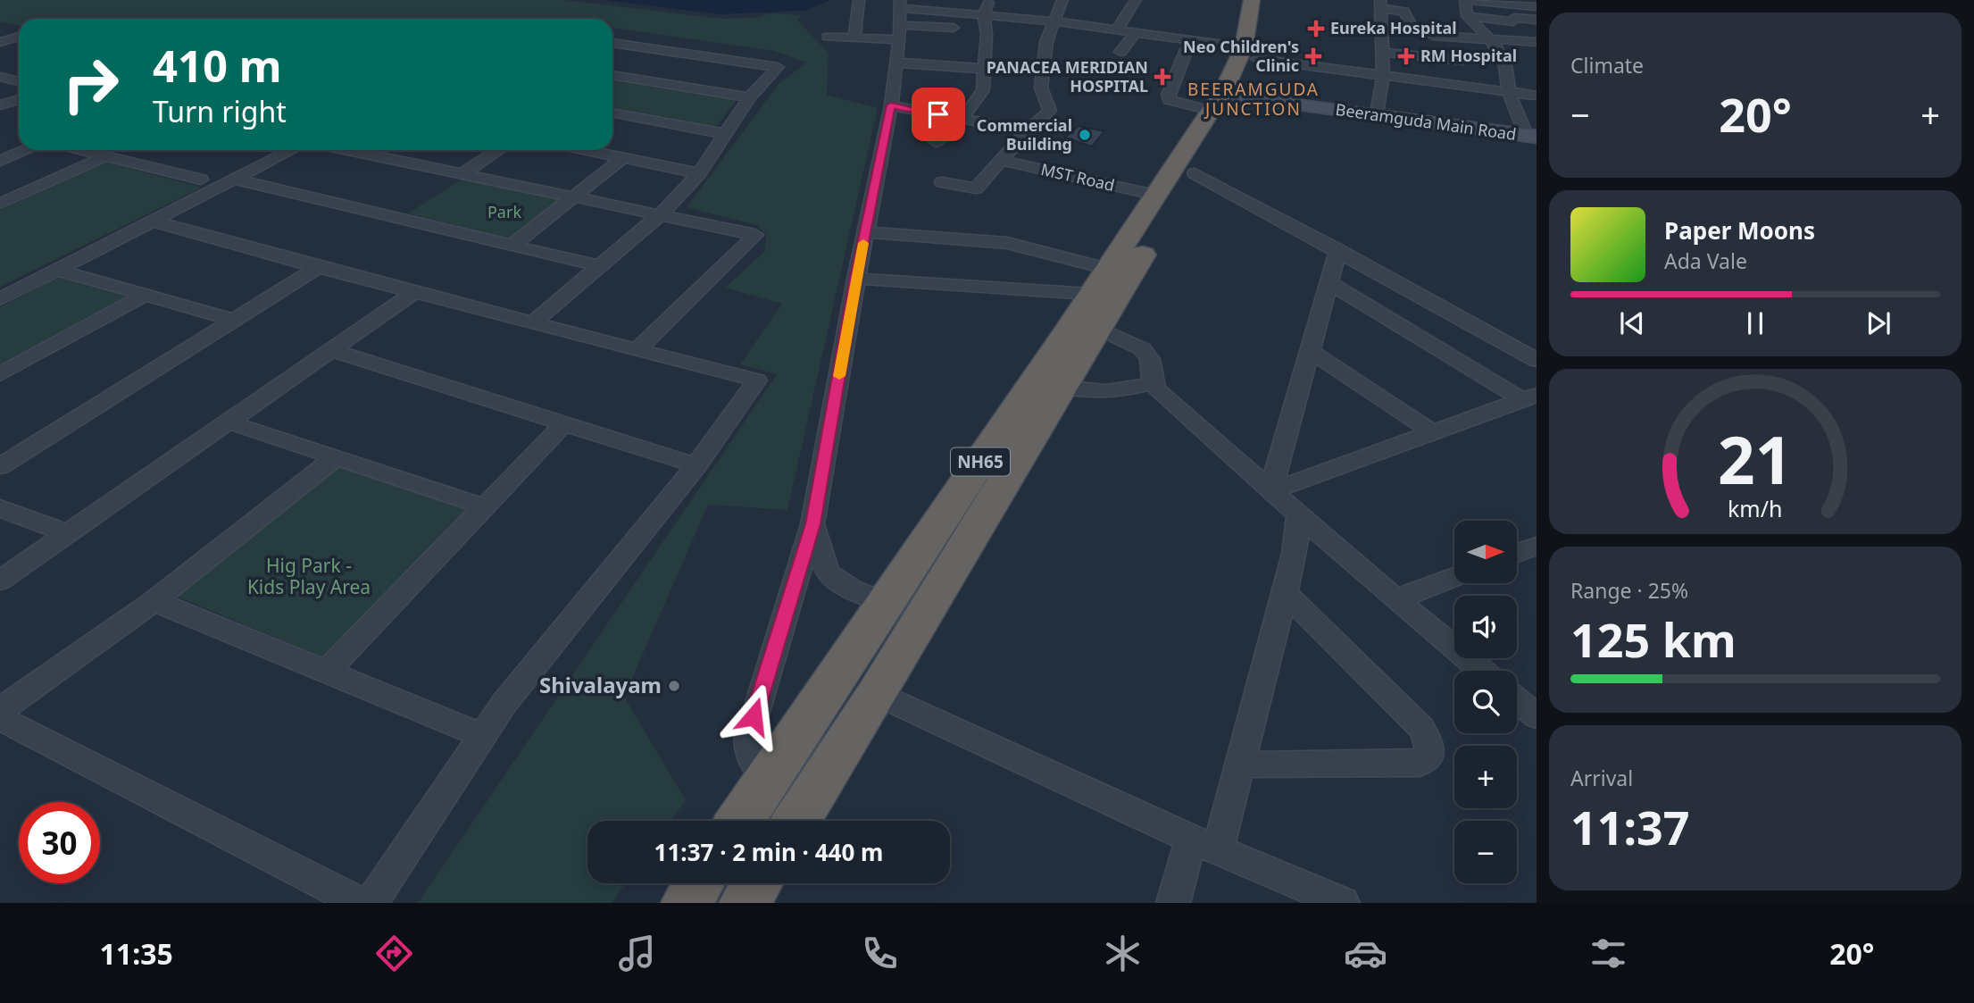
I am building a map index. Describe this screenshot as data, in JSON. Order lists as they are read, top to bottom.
{
  "streets": {
    "highway": ["NH65"],
    "main road": ["Beeramguda Main Road"],
    "street": ["MST Road"]
  },
  "crossings": [
    ["Beeramguda Main Road", "NH65"],
    ["MST Road", "NH65"]
  ],
  "districts": ["BEERAMGUDA JUNCTION"],
  "parks": ["Park", "Hig Park - Kids Play Area"],
  "places": {
    "health": [
      "Eureka Hospital",
      "Neo Children's Clinic",
      "RM Hospital",
      "PANACEA MERIDIAN HOSPITAL"
    ],
    "other": ["Commercial Building", "Shivalayam"]
  },
  "north": "right",
  "page": {
    "tile": [
      "Climate",
      ["Range · 25%", "125 km"],
      ["Arrival", "11:37"]
    ],
    "turn": ["410 m", "Turn right"],
    "heat": ["−", "20°", "+"],
    "song": ["Paper Moons", "Ada Vale"],
    "map_buttons": ["+", "−"],
    "limit": "30",
    "trip": "11:37 · 2 min · 440 m",
    "tabs": ["11:35", "20°"],
    "gauge": ["21", "km/h"]
  }
}
